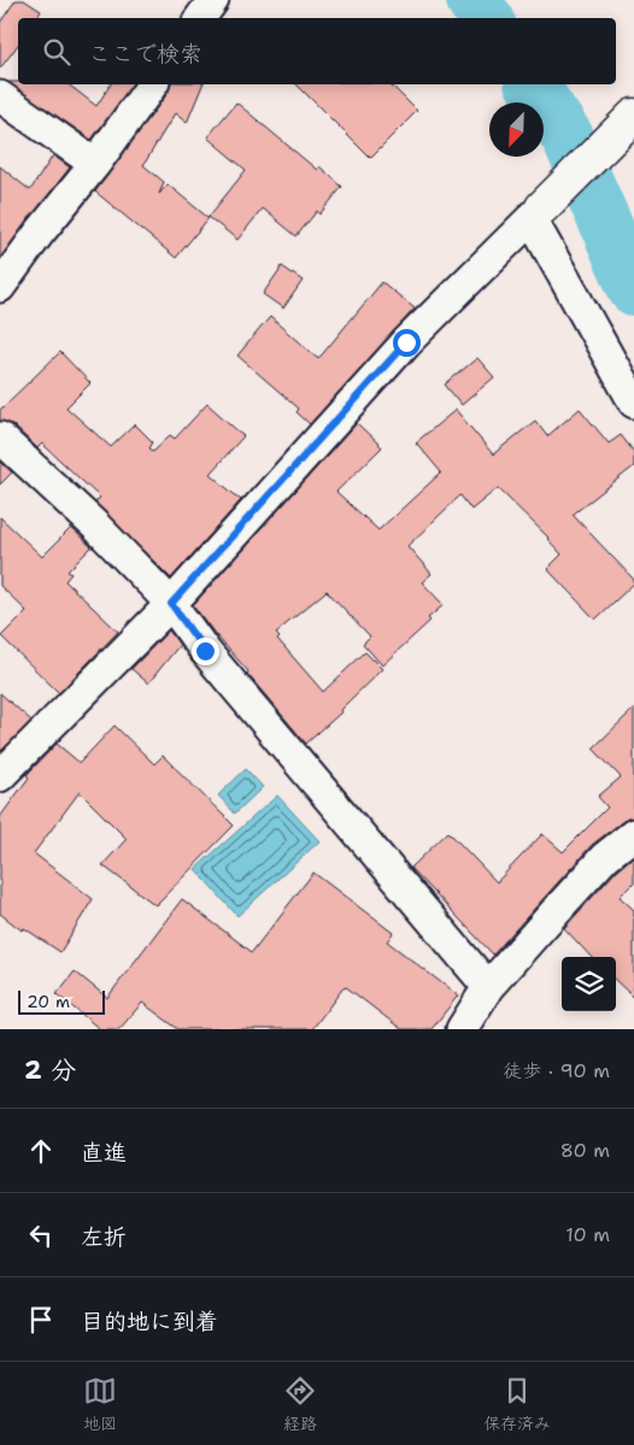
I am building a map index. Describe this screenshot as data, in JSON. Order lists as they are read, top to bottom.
{
  "scale_bar": "20 m",
  "north": "bottom left",
  "page": {
    "search": "ここで検索",
    "scale": "20 m",
    "heading": ["2 分", "徒歩 · 90 m"],
    "list": [
      ["直進", "80 m"],
      ["左折", "10 m"],
      "目的地に到着"
    ],
    "nav": ["地図", "経路", "保存済み"]
  }
}
